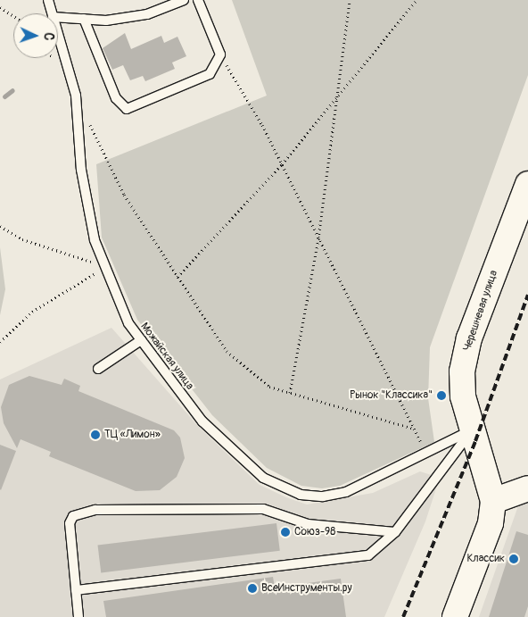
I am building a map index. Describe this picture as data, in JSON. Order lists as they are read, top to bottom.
{
  "streets": {
    "main road": ["Черешневая улица"],
    "lane": ["Можайская улица"]
  },
  "crossings": [
    ["Черешневая улица", "Можайская улица"]
  ],
  "places": [
    "Рынок \"Классика\"",
    "ТЦ «Лимон»",
    "Союз-98",
    "Классик",
    "ВсеИнструменты.ру"
  ],
  "north": "right"
}
